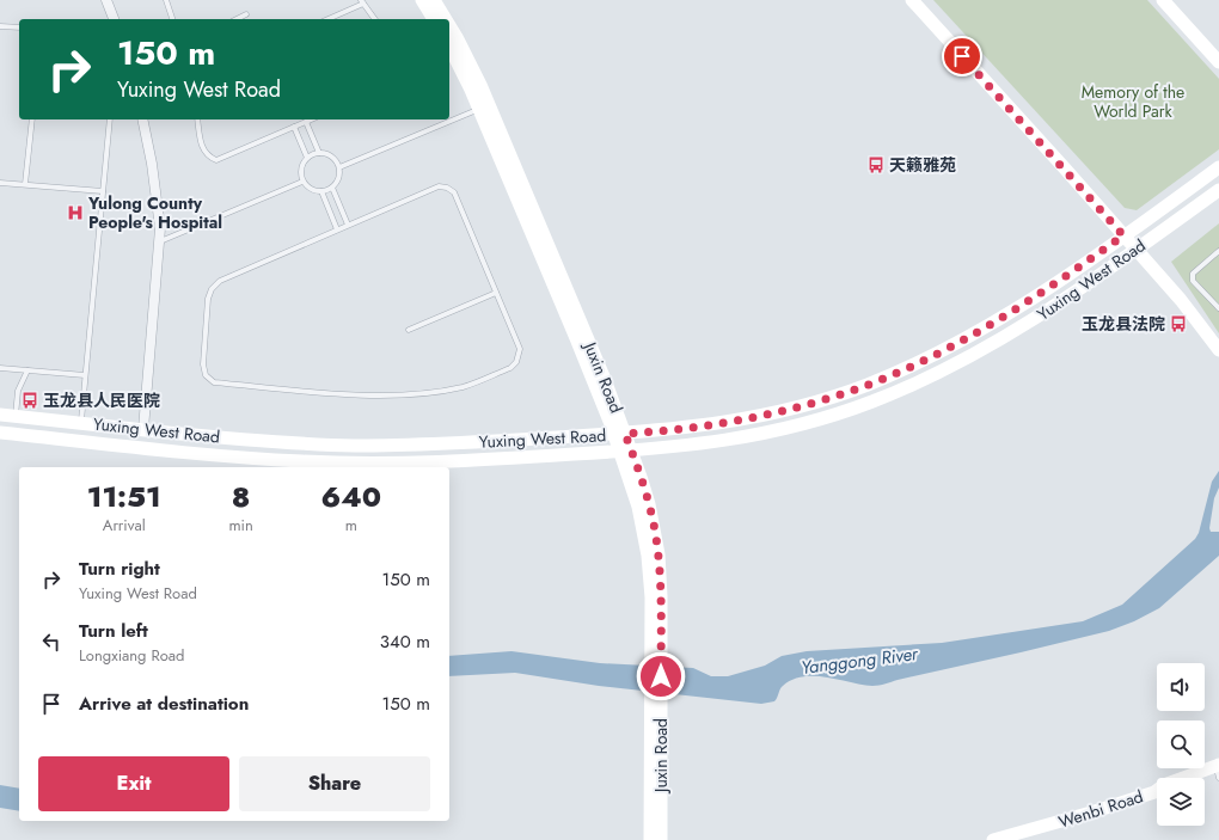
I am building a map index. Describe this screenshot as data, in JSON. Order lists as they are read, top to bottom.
{
  "streets": {
    "main road": ["Yuxing West Road", "Juxin Road", "Wenbi Road"]
  },
  "crossings": [
    ["Yuxing West Road", "Juxin Road"]
  ],
  "water": ["Yanggong River"],
  "parks": ["Memory of the World Park"],
  "places": {
    "bus stop": ["天籁雅苑", "玉龙县法院", "玉龙县人民医院"],
    "hospital": ["Yulong County People's Hospital"]
  },
  "page": {
    "turn": ["150 m", "Yuxing West Road"],
    "eta": [
      "11:51",
      "Arrival",
      "8",
      "min",
      "640",
      "m"
    ],
    "list": [
      {
        "name": "Turn right",
        "note": "Yuxing West Road",
        "value": "150 m"
      },
      {
        "name": "Turn left",
        "note": "Longxiang Road",
        "value": "340 m"
      },
      {
        "name": "Arrive at destination",
        "value": "150 m"
      }
    ],
    "buttons": ["Exit", "Share"]
  }
}
